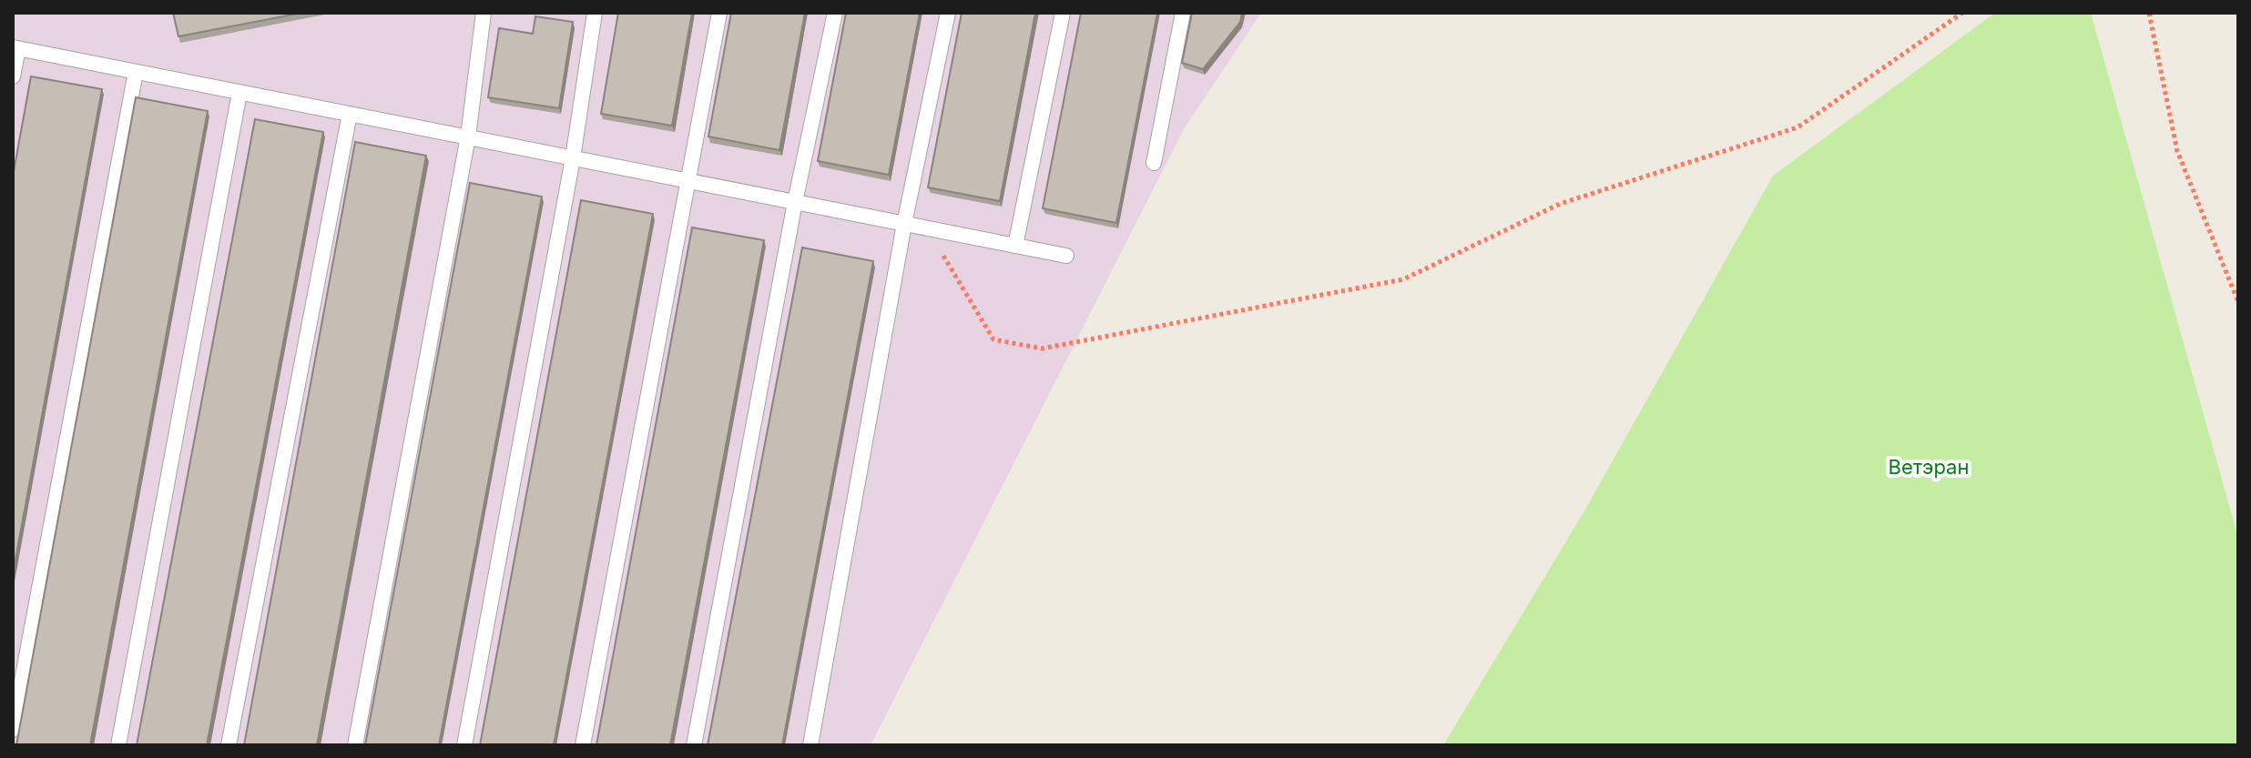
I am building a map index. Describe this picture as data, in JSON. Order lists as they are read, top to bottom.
{
  "parks": ["Ветэран"]
}
